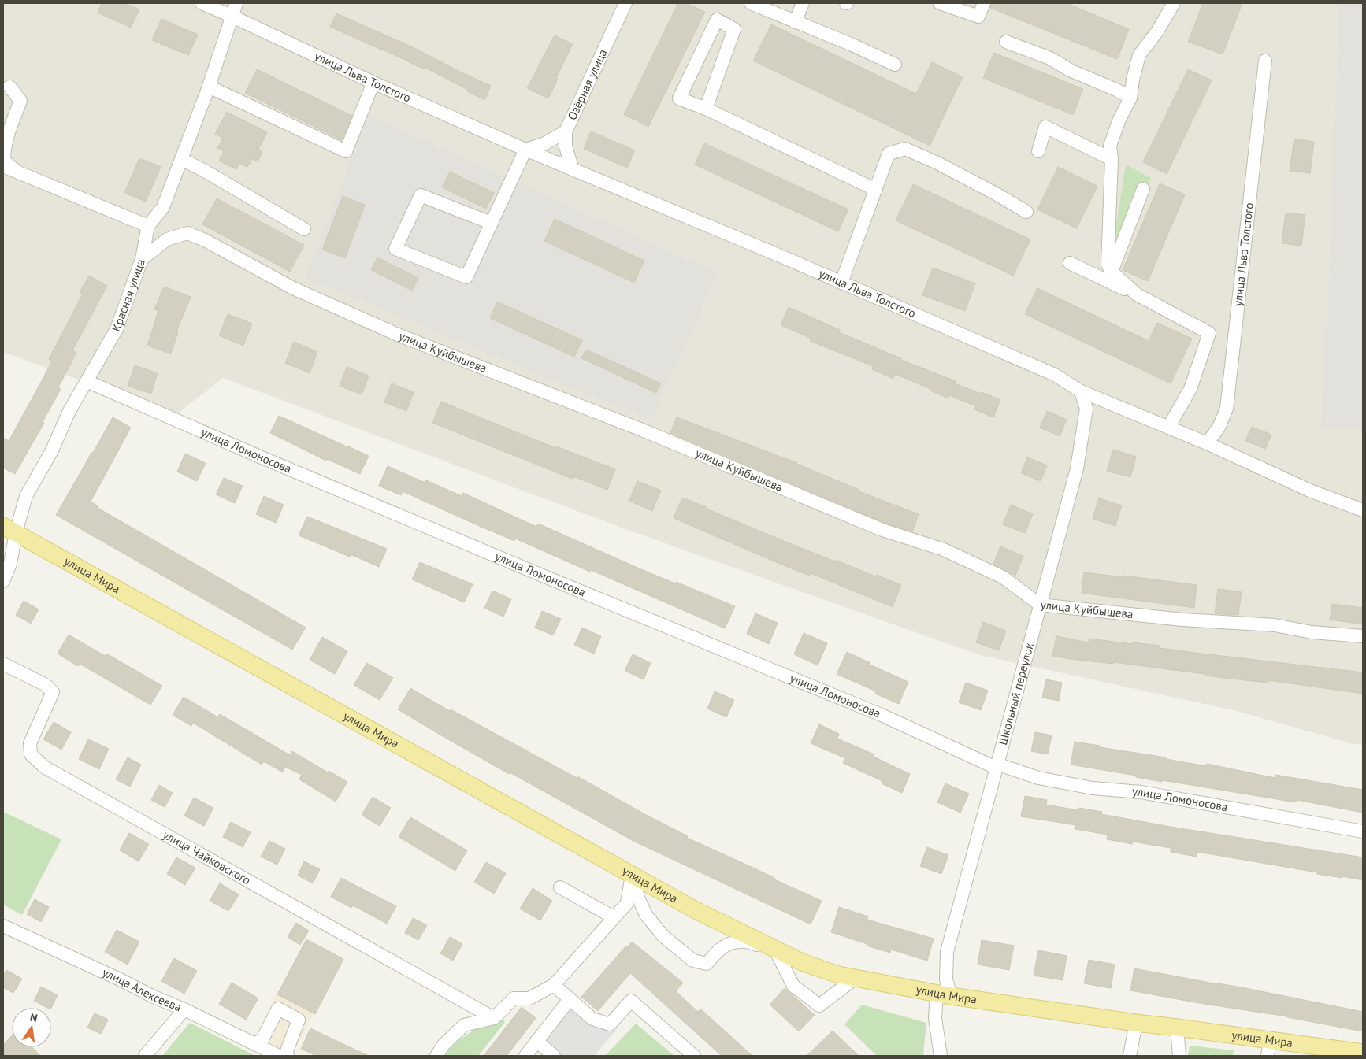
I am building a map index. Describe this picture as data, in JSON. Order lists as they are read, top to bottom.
{
  "streets": {
    "main road": ["улица Мира"],
    "street": [
      "улица Льва Толстого",
      "Озёрная улица",
      "Красная улица",
      "улица Куйбышева",
      "улица Ломоносова",
      "Школьный переулок",
      "улица Чайковского",
      "улица Алексеева"
    ]
  },
  "crossings": [
    ["улица Льва Толстого", "Озёрная улица"],
    ["улица Льва Толстого", "Красная улица"],
    ["улица Льва Толстого", "Школьный переулок"],
    ["Красная улица", "улица Куйбышева"],
    ["Красная улица", "улица Ломоносова"],
    ["Красная улица", "улица Мира"],
    ["улица Куйбышева", "Школьный переулок"],
    ["улица Ломоносова", "Школьный переулок"],
    ["улица Мира", "Школьный переулок"]
  ],
  "north": "top"
}
